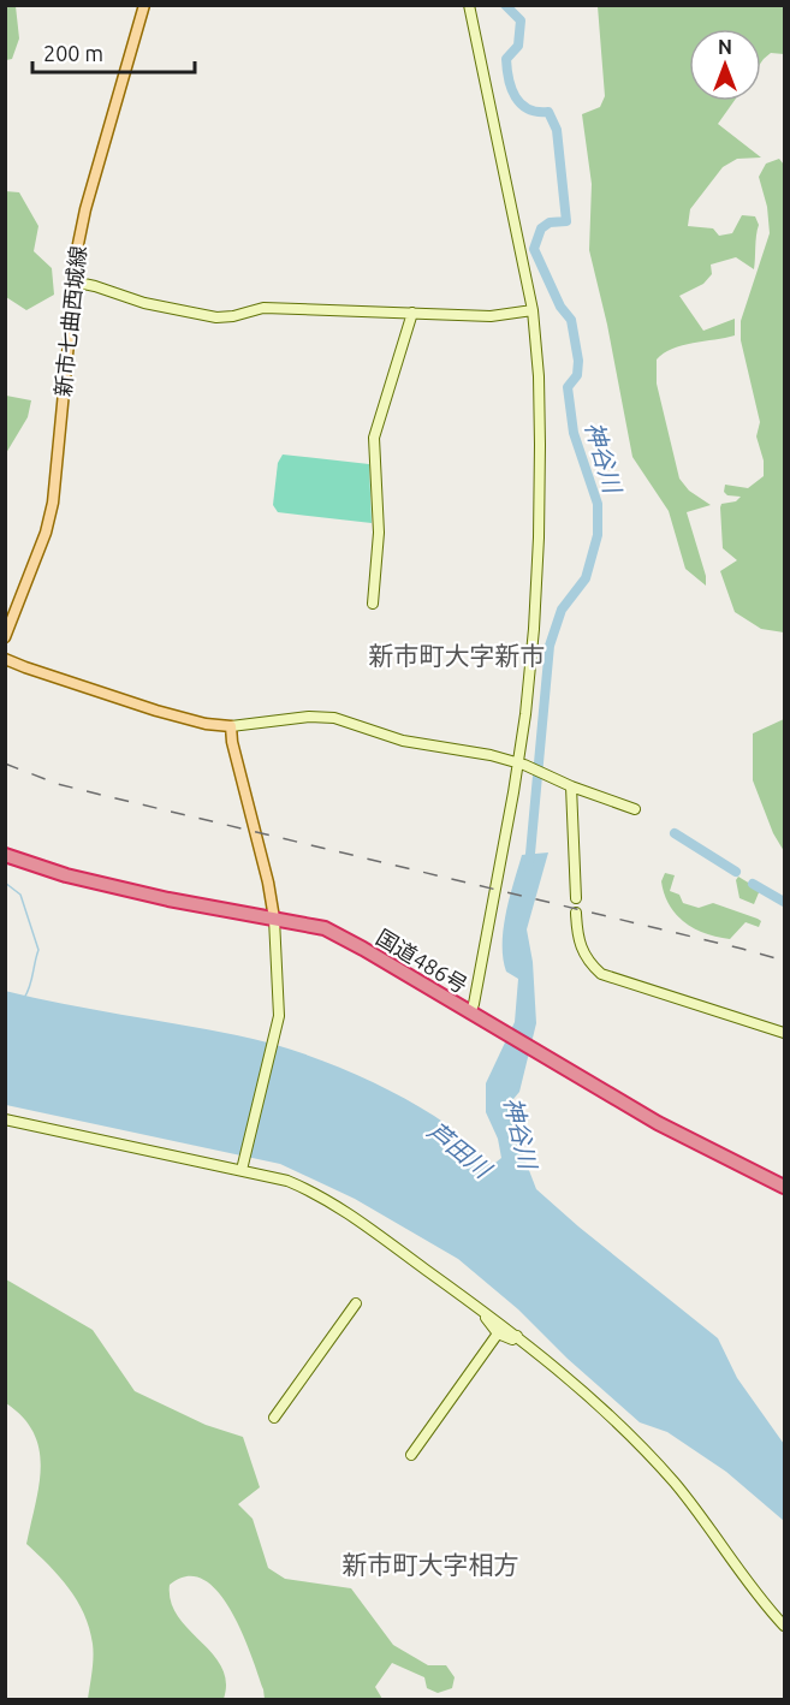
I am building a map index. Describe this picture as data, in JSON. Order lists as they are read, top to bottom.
{
  "streets": {
    "highway": ["国道486号"],
    "main road": ["新市七曲西城線"]
  },
  "districts": ["新市町大字新市", "新市町大字相方"],
  "water": ["神谷川", "芦田川"],
  "scale_bar": "200 m",
  "north": "top"
}
